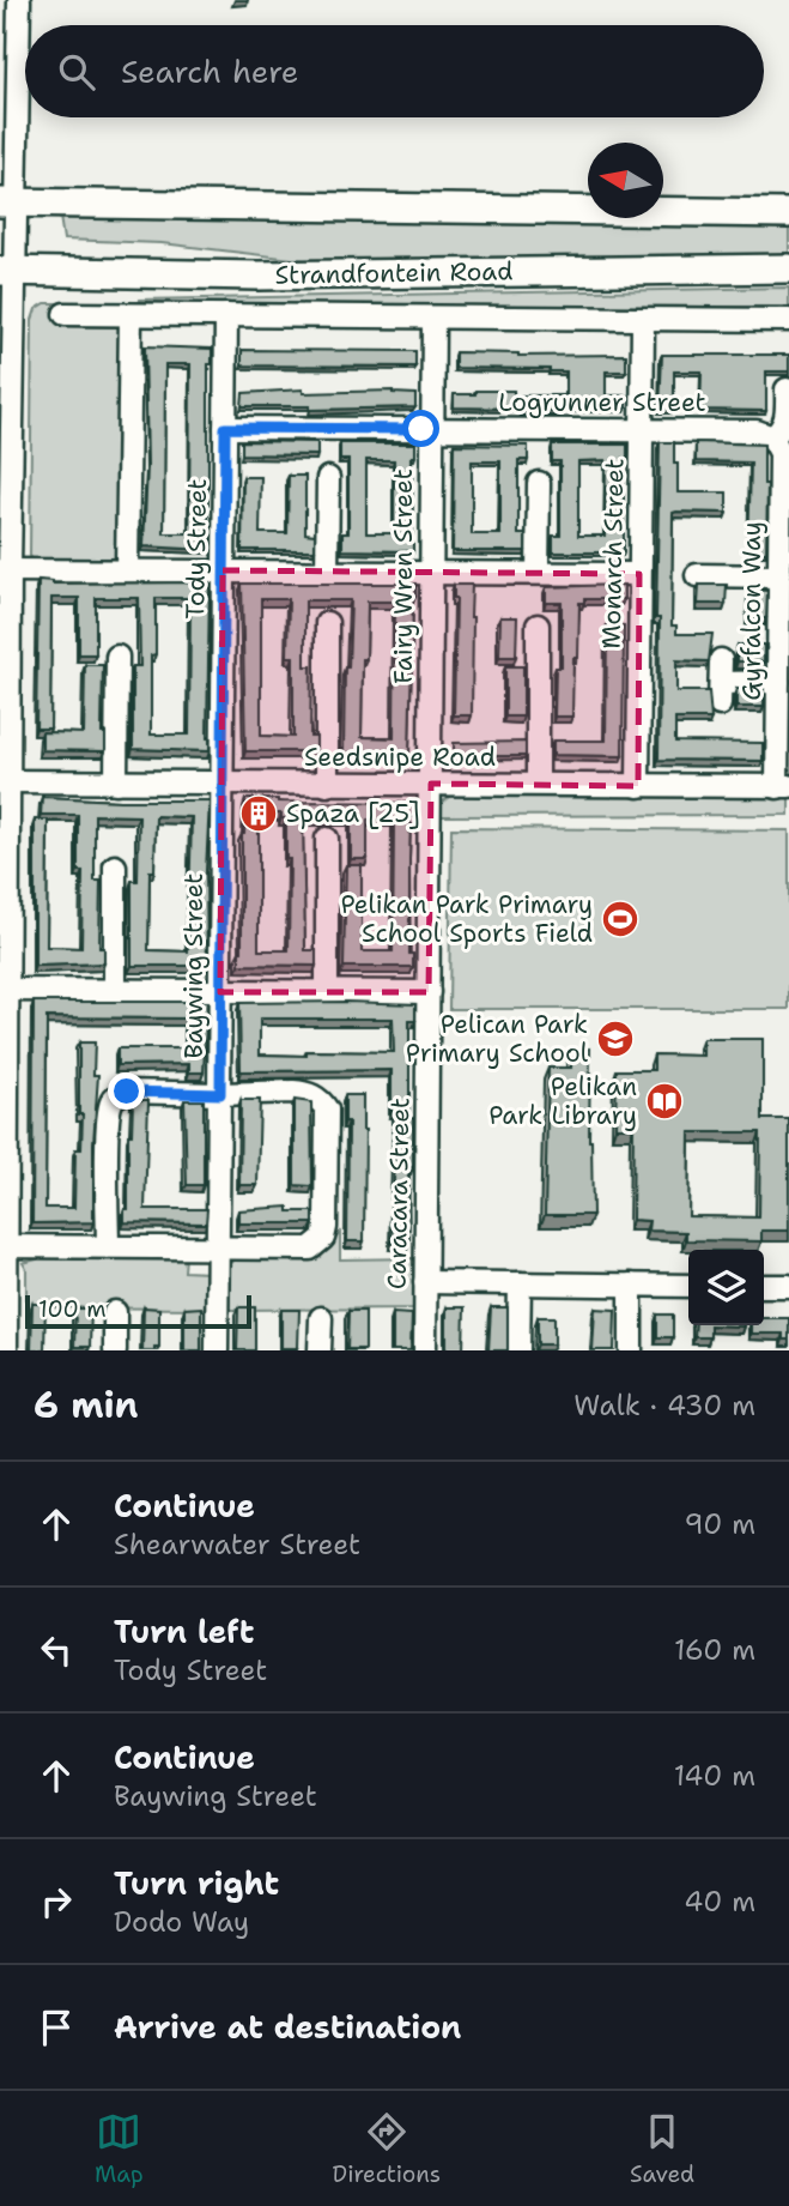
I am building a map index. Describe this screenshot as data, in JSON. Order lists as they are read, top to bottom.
{
  "streets": {
    "main road": ["Strandfontein Road"],
    "street": [
      "Logrunner Street",
      "Tody Street",
      "Monarch Street",
      "Fairy Wren Street",
      "Gyrfalcon Way",
      "Seedsnipe Road",
      "Baywing Street",
      "Caracara Street"
    ]
  },
  "crossings": [
    ["Strandfontein Road", "Tody Street"],
    ["Strandfontein Road", "Monarch Street"],
    ["Strandfontein Road", "Fairy Wren Street"],
    ["Logrunner Street", "Tody Street"],
    ["Logrunner Street", "Monarch Street"],
    ["Logrunner Street", "Fairy Wren Street"],
    ["Logrunner Street", "Gyrfalcon Way"],
    ["Tody Street", "Seedsnipe Road"],
    ["Tody Street", "Baywing Street"],
    ["Monarch Street", "Seedsnipe Road"],
    ["Fairy Wren Street", "Seedsnipe Road"],
    ["Fairy Wren Street", "Caracara Street"],
    ["Gyrfalcon Way", "Seedsnipe Road"],
    ["Seedsnipe Road", "Baywing Street"],
    ["Seedsnipe Road", "Caracara Street"]
  ],
  "places": {
    "building": ["Spaza [25]"],
    "sports": ["Pelikan Park Primary School Sports Field"],
    "school or university": ["Pelican Park Primary School"],
    "library": ["Pelikan Park Library"]
  },
  "scale_bar": "100 m",
  "north": "left",
  "page": {
    "search": "Search here",
    "scale": "100 m",
    "heading": ["6 min", "Walk · 430 m"],
    "list": [
      ["Continue", "Shearwater Street", "90 m"],
      ["Turn left", "Tody Street", "160 m"],
      ["Continue", "Baywing Street", "140 m"],
      ["Turn right", "Dodo Way", "40 m"],
      "Arrive at destination"
    ],
    "nav": ["Map", "Directions", "Saved"]
  }
}
